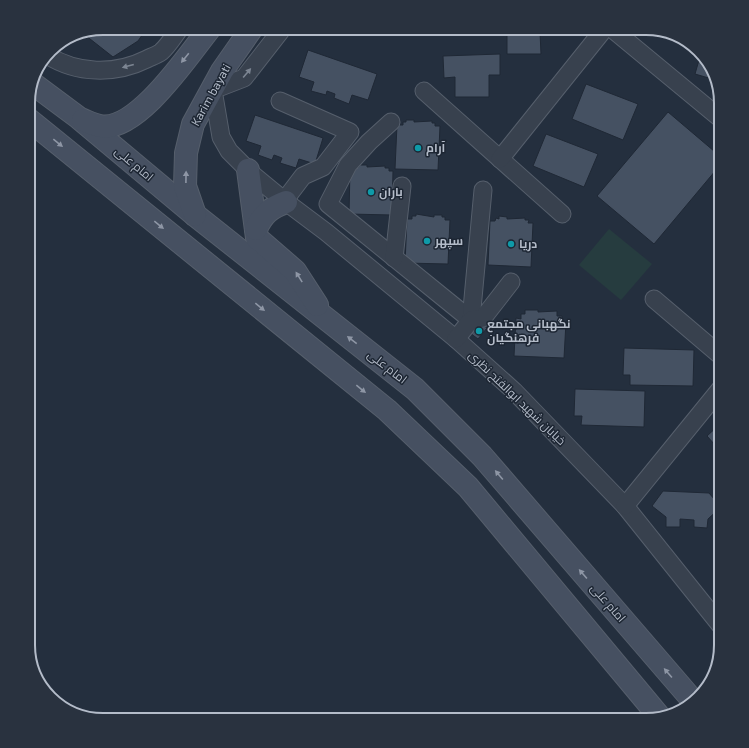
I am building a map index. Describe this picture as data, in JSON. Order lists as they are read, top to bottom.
{
  "streets": {
    "main road": ["Karim bayati", "امام علی"],
    "street": ["خیابان شهید ابوالفتح نظری"]
  },
  "crossings": [
    ["Karim bayati", "امام علی"],
    ["Karim bayati", "خیابان شهید ابوالفتح نظری"]
  ],
  "one_way": ["Karim bayati"],
  "places": [
    "آرام",
    "باران",
    "سپهر",
    "دریا",
    "نگهبانی مجتمع فرهنگیان"
  ]
}
